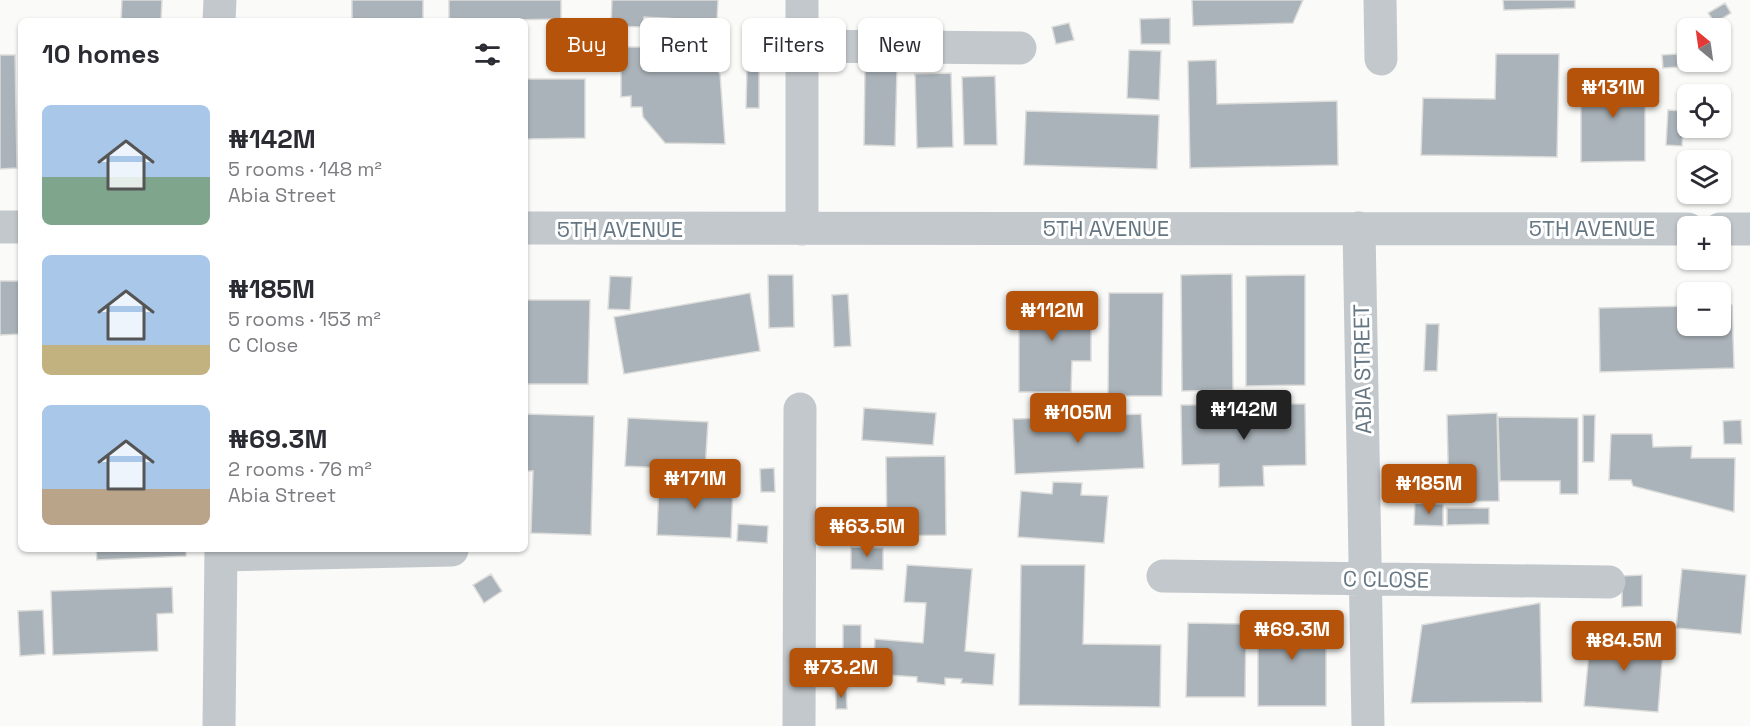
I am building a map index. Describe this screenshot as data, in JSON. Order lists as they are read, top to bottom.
{
  "streets": {
    "street": ["5TH AVENUE", "ABIA STREET", "C CLOSE"]
  },
  "crossings": [
    ["5TH AVENUE", "ABIA STREET"],
    ["ABIA STREET", "C CLOSE"]
  ],
  "north": "top left",
  "page": {
    "map_buttons": ["+", "−"],
    "chip": [
      "Buy",
      "Rent",
      "Filters",
      "New"
    ],
    "heading": "10 homes",
    "price": [
      "₦131M",
      "₦112M",
      "₦142M",
      "₦105M",
      "₦171M",
      "₦185M",
      "₦63.5M",
      "₦69.3M",
      "₦84.5M",
      "₦73.2M"
    ],
    "list": [
      {
        "name": "₦142M",
        "note": "5 rooms · 148 m² · Abia Street"
      },
      {
        "name": "₦185M",
        "note": "5 rooms · 153 m² · C Close"
      },
      {
        "name": "₦69.3M",
        "note": "2 rooms · 76 m² · Abia Street"
      }
    ]
  }
}
